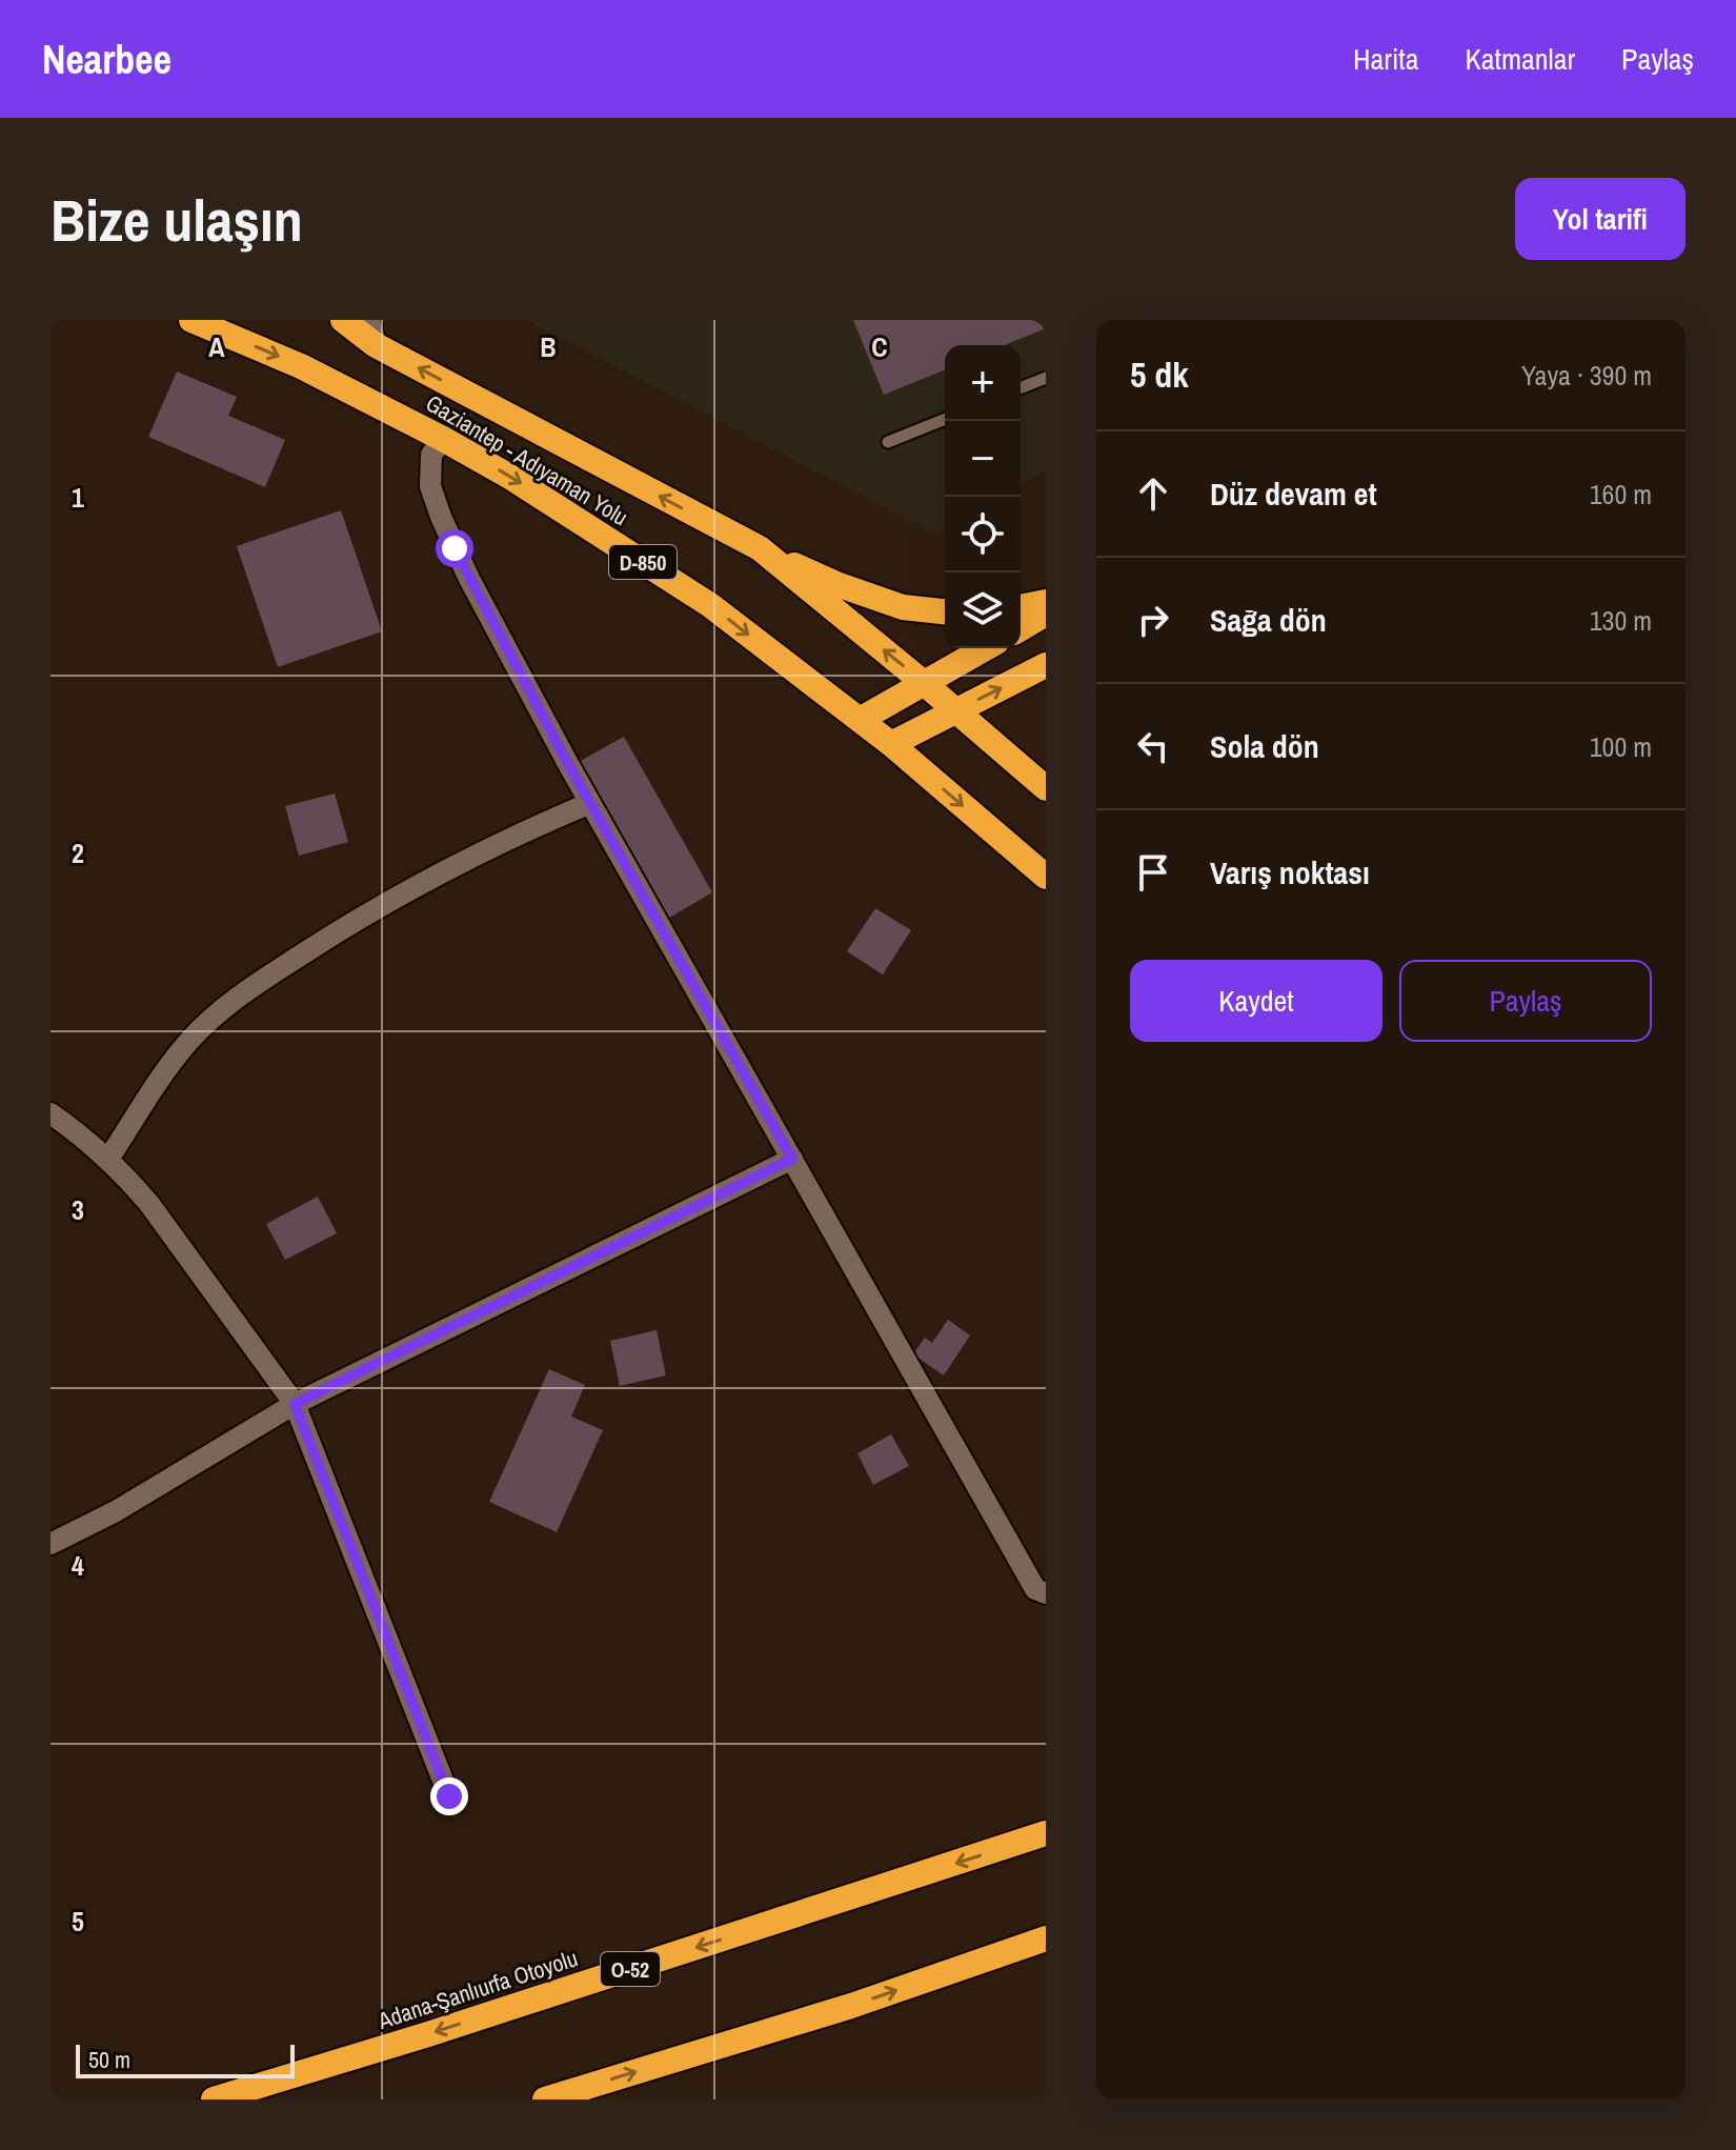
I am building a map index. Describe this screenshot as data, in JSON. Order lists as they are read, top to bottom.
{
  "streets": {
    "highway": [
      "Gaziantep - Adıyaman Yolu",
      "D-850",
      "O-52",
      "Adana-Şanlıurfa Otoyolu"
    ]
  },
  "scale_bar": "50 m",
  "page": {
    "header": "Nearbee",
    "nav": ["Harita", "Katmanlar", "Paylaş"],
    "buttons": [
      "Yol tarifi",
      ["Kaydet", "Paylaş"]
    ],
    "title": "Bize ulaşın",
    "heading": ["5 dk", "Yaya · 390 m"],
    "map_buttons": ["+", "−"],
    "list": [
      ["Düz devam et", "160 m"],
      ["Sağa dön", "130 m"],
      ["Sola dön", "100 m"],
      "Varış noktası"
    ],
    "scale": "50 m"
  },
  "grid": {
    "columns": ["A", "B", "C"],
    "rows": [
      "1",
      "2",
      "3",
      "4",
      "5"
    ]
  }
}
